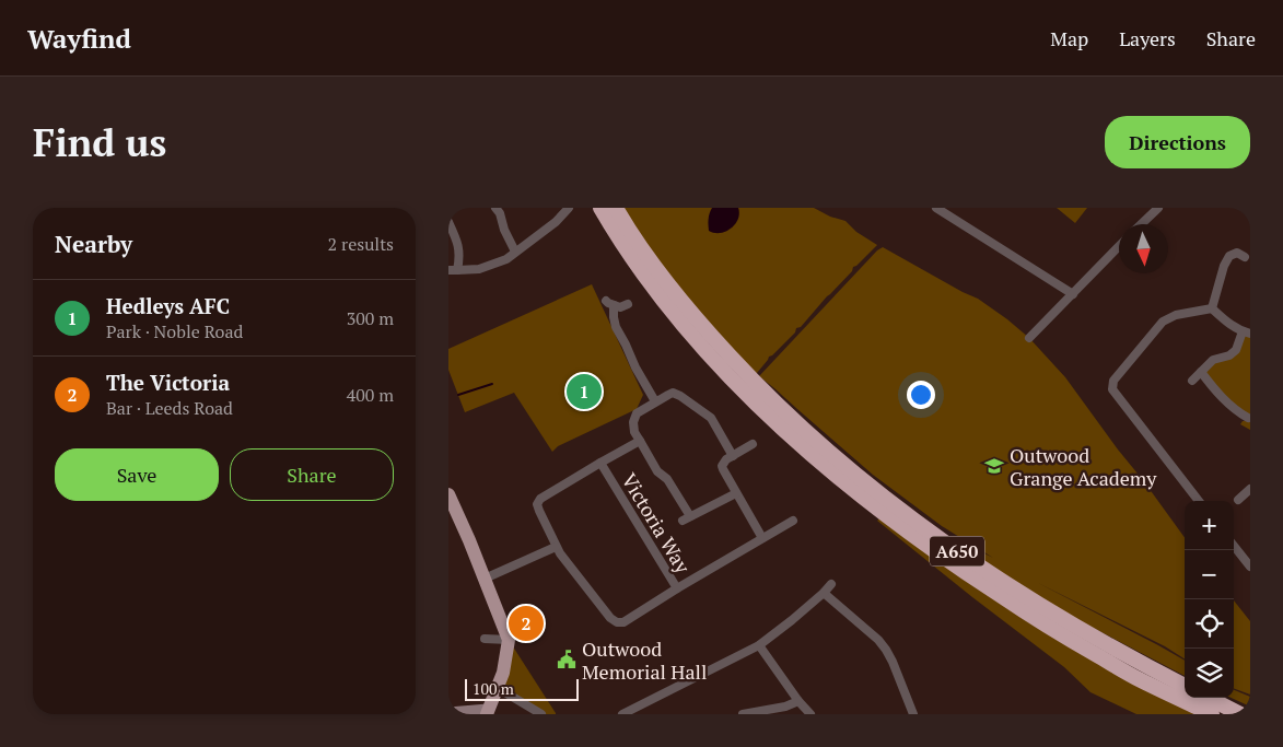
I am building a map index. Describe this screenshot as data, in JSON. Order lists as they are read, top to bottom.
{
  "streets": {
    "highway": ["A650"],
    "street": ["Victoria Way"]
  },
  "places": {
    "school or university": ["Outwood Grange Academy"],
    "public building": ["Outwood Memorial Hall"]
  },
  "scale_bar": "100 m",
  "north": "bottom",
  "page": {
    "header": "Wayfind",
    "nav": ["Map", "Layers", "Share"],
    "buttons": [
      "Directions",
      ["Save", "Share"]
    ],
    "title": "Find us",
    "heading": ["Nearby", "2 results"],
    "list": [
      {
        "mark": "1",
        "name": "Hedleys AFC",
        "note": "Park · Noble Road",
        "value": "300 m"
      },
      {
        "mark": "2",
        "name": "The Victoria",
        "note": "Bar · Leeds Road",
        "value": "400 m"
      }
    ],
    "pins": ["1", "2"],
    "map_buttons": ["+", "−"],
    "scale": "100 m"
  }
}
